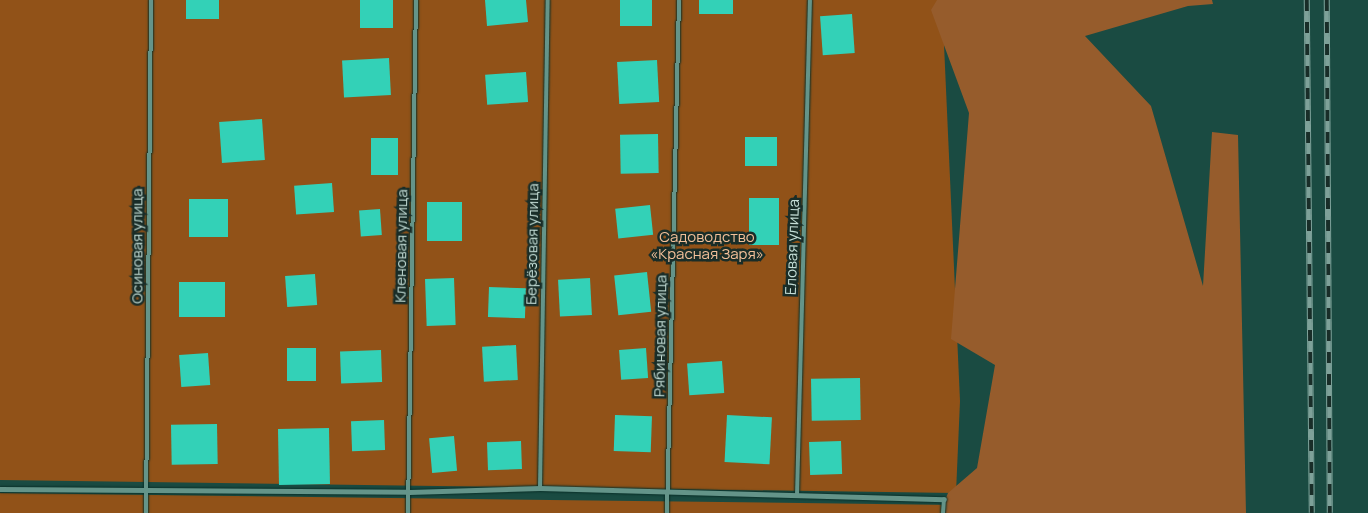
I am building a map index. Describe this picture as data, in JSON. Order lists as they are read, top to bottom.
{
  "streets": {
    "lane": [
      "Берёзовая улица",
      "Осиновая улица",
      "Кленовая улица",
      "Еловая улица",
      "Рябиновая улица"
    ]
  },
  "parks": ["Садоводство «Красная Заря»"]
}
